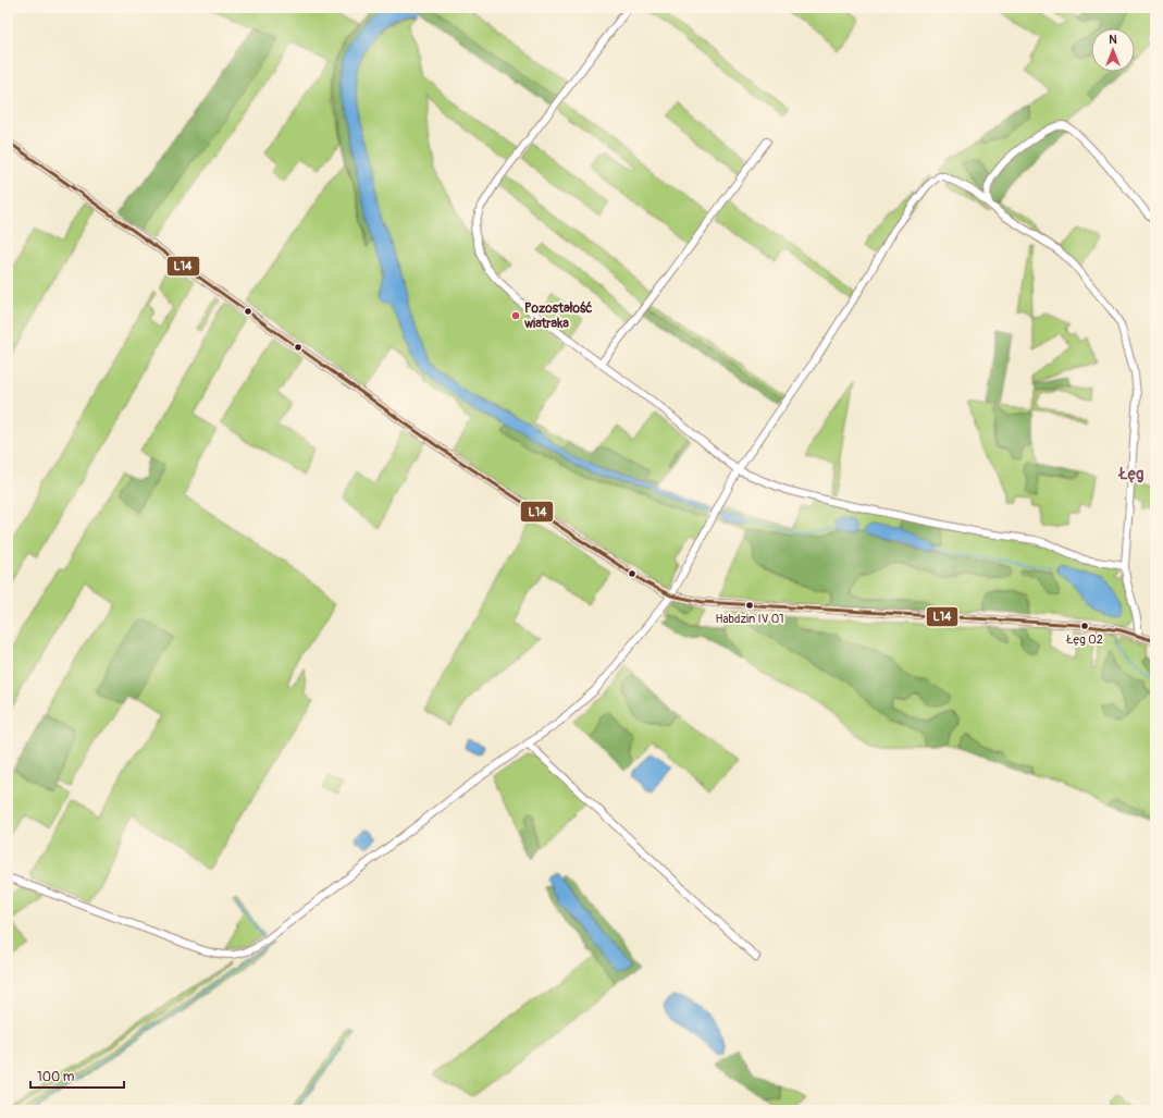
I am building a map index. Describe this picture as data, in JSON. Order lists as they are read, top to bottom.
{
  "districts": ["Łęg"],
  "places": ["Pozostałość wiatraka", "Habdzin IV 01", "Łęg 02"],
  "lines": ["transit line L14"],
  "scale_bar": "100 m",
  "north": "top"
}
